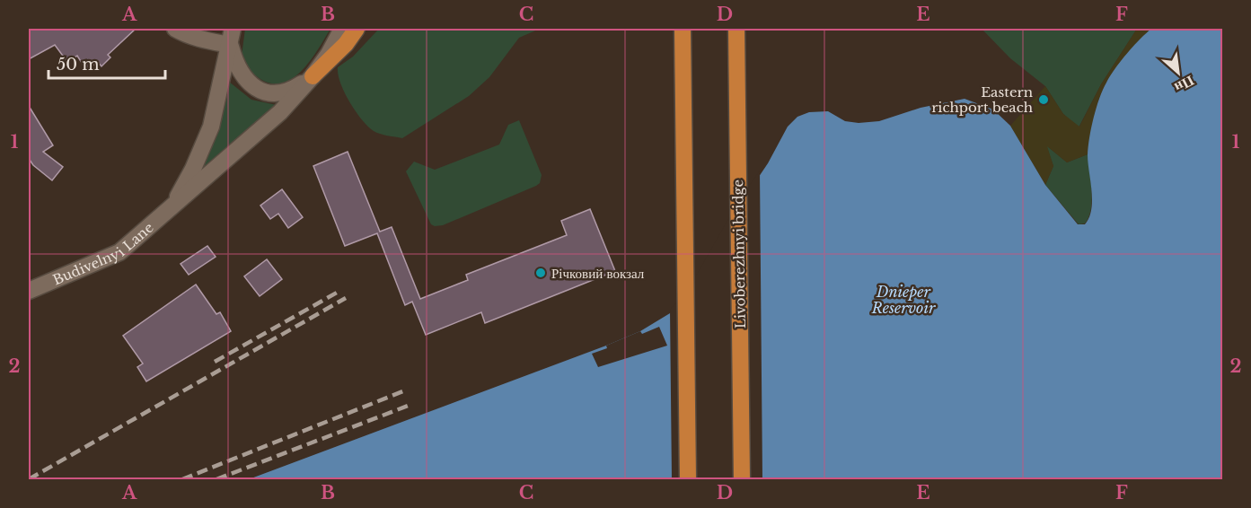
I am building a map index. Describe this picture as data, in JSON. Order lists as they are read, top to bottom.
{
  "streets": {
    "main road": ["Livoberezhnyi bridge"],
    "street": ["Budivelnyi Lane"]
  },
  "water": ["Dnieper Reservoir"],
  "places": ["Eastern richport beach", "Річковий вокзал"],
  "scale_bar": "50 m",
  "north": "bottom right",
  "grid": {
    "columns": [
      "A",
      "B",
      "C",
      "D",
      "E",
      "F"
    ],
    "rows": ["1", "2"]
  }
}
